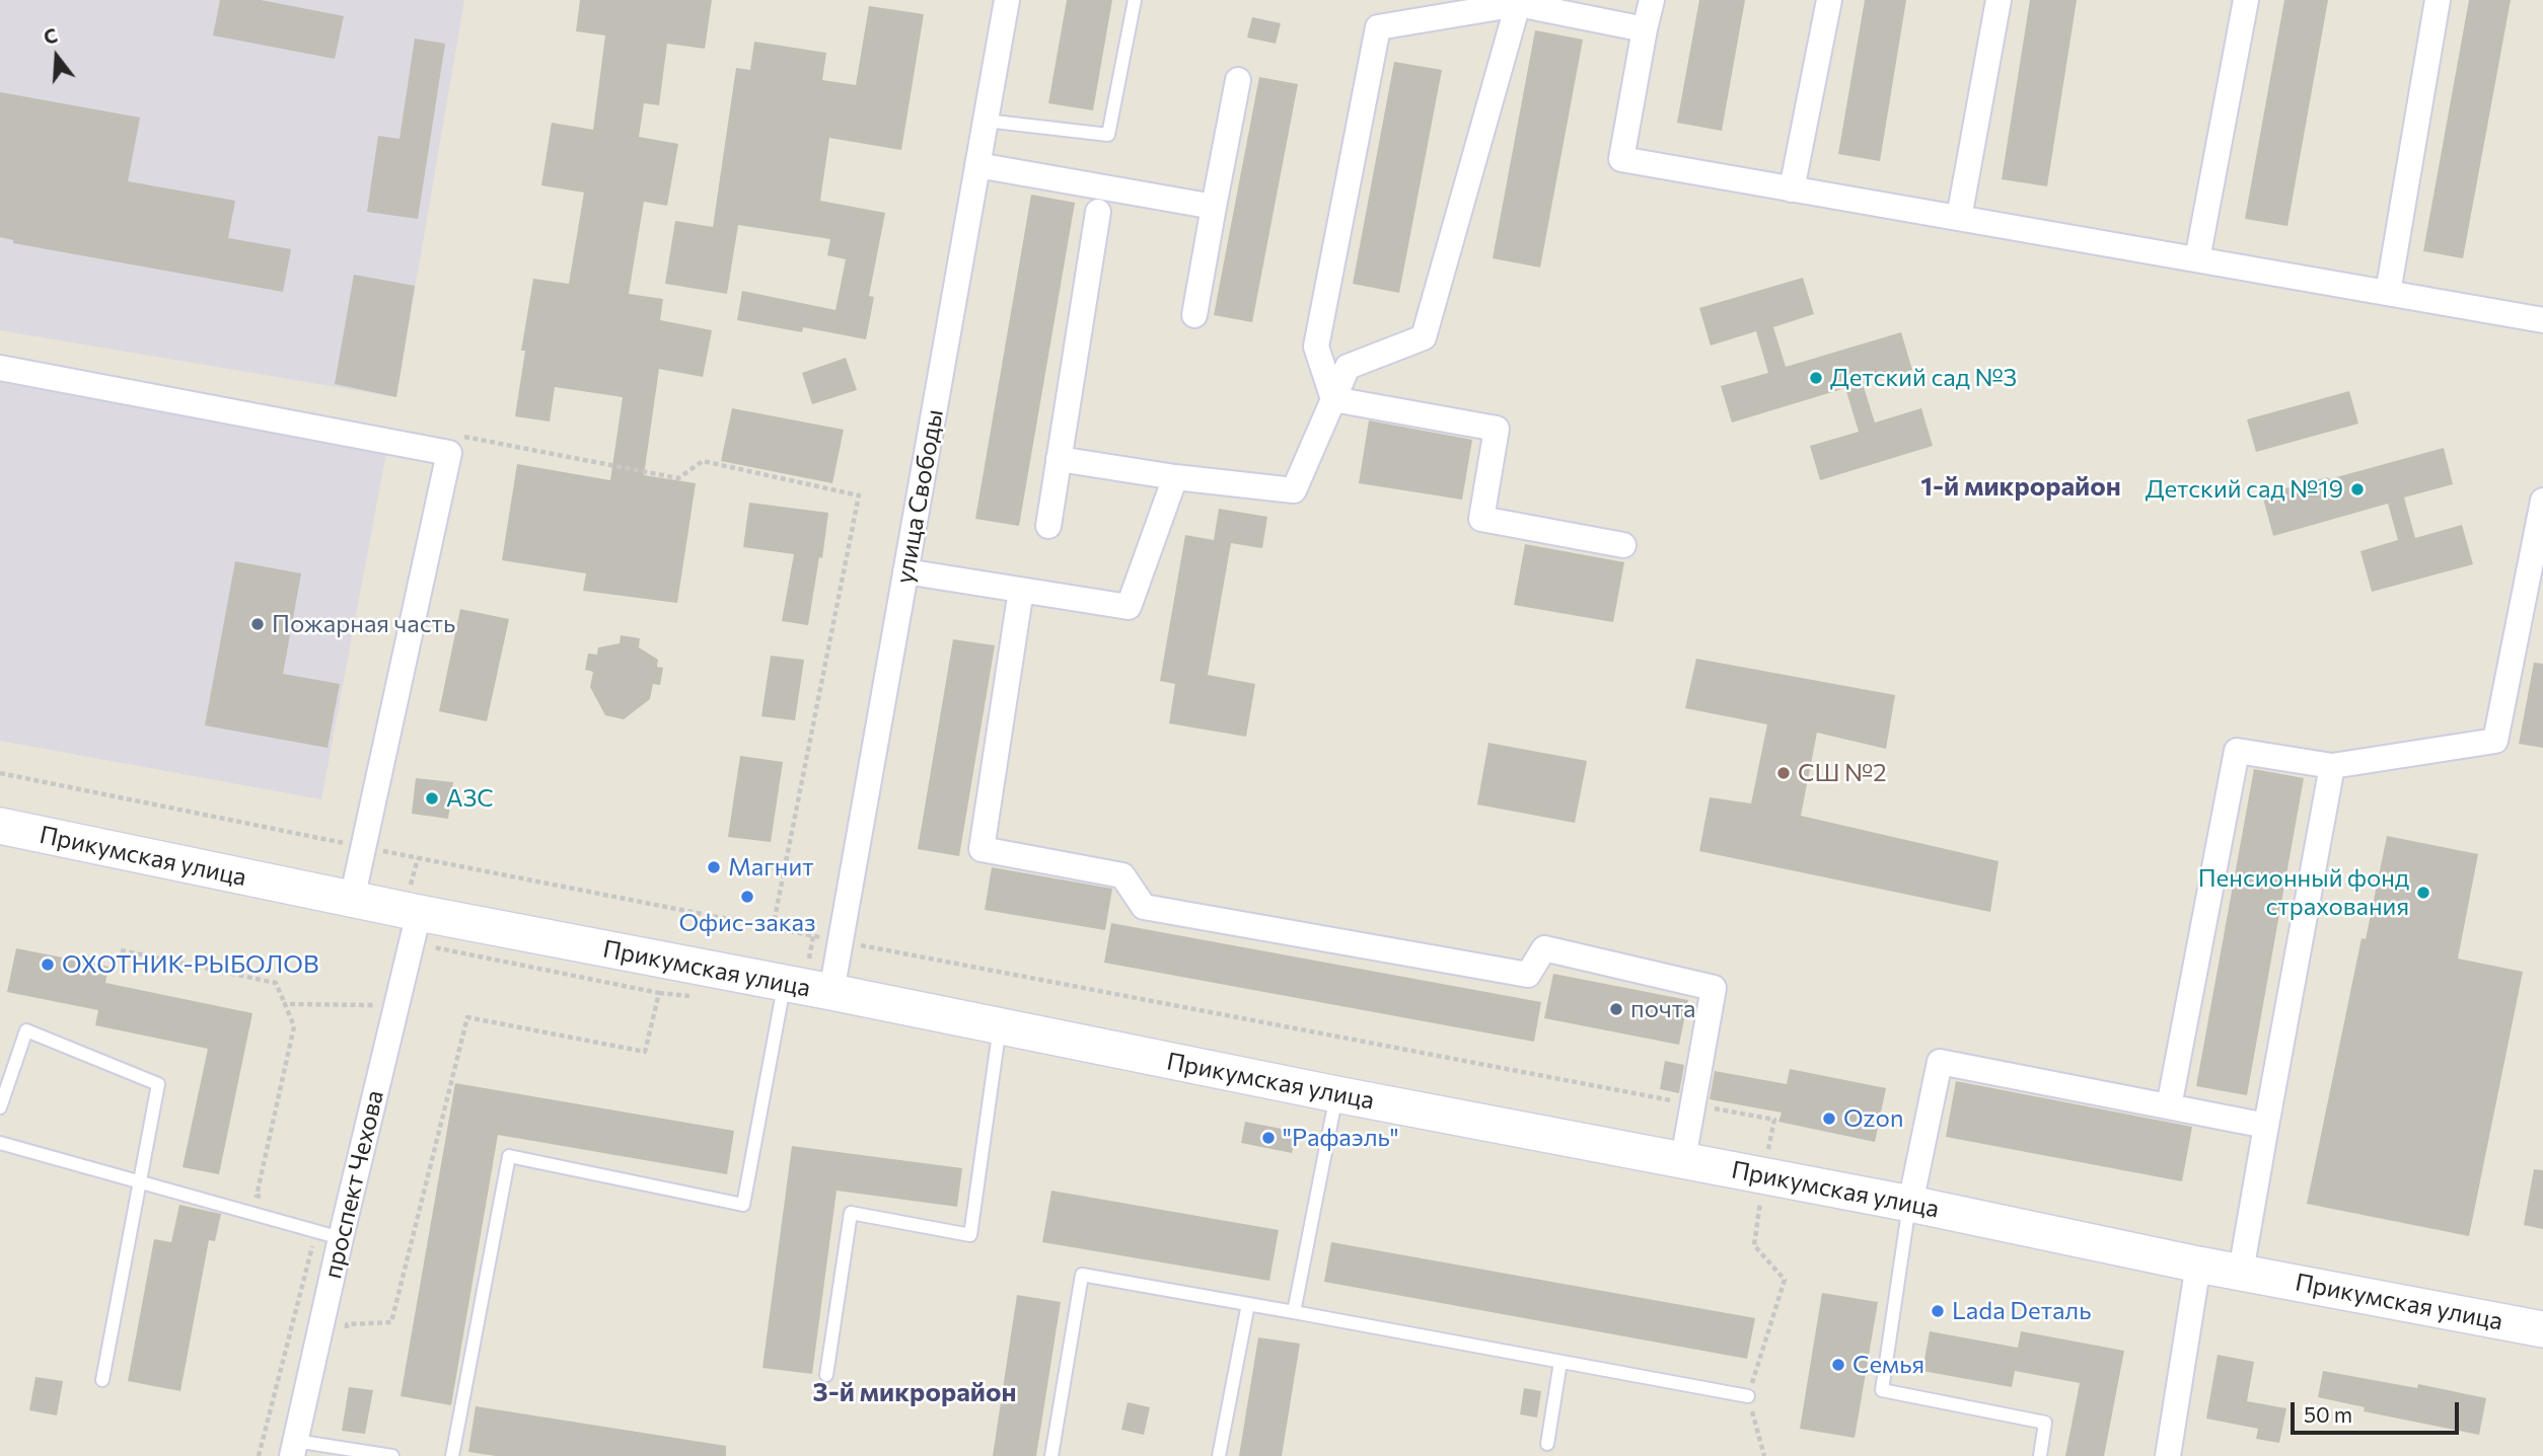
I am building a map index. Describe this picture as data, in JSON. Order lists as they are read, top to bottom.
{
  "streets": {
    "main road": ["Прикумская улица"],
    "street": ["улица Свободы", "проспект Чехова"]
  },
  "crossings": [
    ["улица Свободы", "Прикумская улица"],
    ["Прикумская улица", "проспект Чехова"]
  ],
  "districts": ["1-й микрорайон", "3-й микрорайон"],
  "places": [
    "Детский сад №3",
    "Детский сад №19",
    "Пожарная часть",
    "СШ №2",
    "АЗС",
    "Магнит",
    "Пенсионный фонд страхования",
    "Офис-заказ",
    "ОХОТНИК-РЫБОЛОВ",
    "почта",
    "Ozon",
    "\"Рафаэль\"",
    "Lada Dеталь",
    "Семья"
  ],
  "scale_bar": "50 m",
  "north": "top"
}
